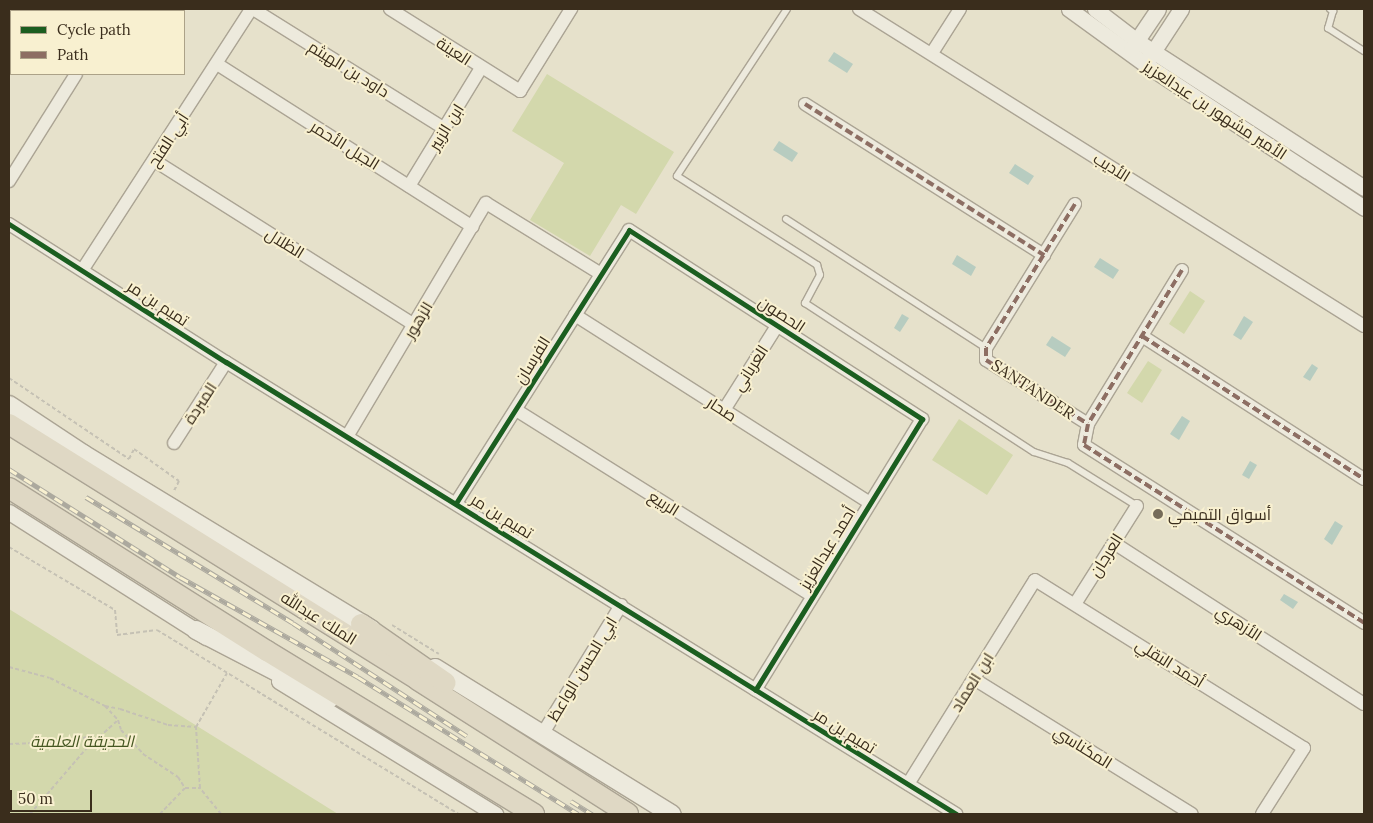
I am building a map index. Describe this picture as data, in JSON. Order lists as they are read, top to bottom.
{
  "streets": {
    "highway": ["الملك عبدالله"],
    "street": [
      "العينة",
      "داود بن الهيثم",
      "الأمير مشهور بن عبدالعزيز",
      "ابن الزبير",
      "أبي الفتح",
      "الجبل الأحمر",
      "الأديب",
      "الظلال",
      "تميم بن مر",
      "الحصون",
      "الزهور",
      "الفرسان",
      "العرباني",
      "SANTANDER",
      "المبردة",
      "صحار",
      "الربيع",
      "أحمد عبدالعزيز",
      "العرجان",
      "الأزهري",
      "أحمد البقلي",
      "ابي الحسن الواعظ",
      "ابن العماد",
      "المكناسي"
    ]
  },
  "crossings": [
    ["العينة", "ابن الزبير"],
    ["داود بن الهيثم", "ابن الزبير"],
    ["داود بن الهيثم", "أبي الفتح"],
    ["ابن الزبير", "الجبل الأحمر"],
    ["أبي الفتح", "الجبل الأحمر"],
    ["أبي الفتح", "الظلال"],
    ["أبي الفتح", "تميم بن مر"],
    ["الجبل الأحمر", "الزهور"],
    ["الظلال", "الزهور"],
    ["تميم بن مر", "الزهور"],
    ["تميم بن مر", "الفرسان"],
    ["تميم بن مر", "المبردة"],
    ["تميم بن مر", "أحمد عبدالعزيز"],
    ["تميم بن مر", "ابي الحسن الواعظ"],
    ["تميم بن مر", "ابن العماد"],
    ["الحصون", "الفرسان"],
    ["الحصون", "العرباني"],
    ["الحصون", "أحمد عبدالعزيز"],
    ["الزهور", "الفرسان"],
    ["الفرسان", "صحار"],
    ["الفرسان", "الربيع"],
    ["العرباني", "صحار"],
    ["صحار", "أحمد عبدالعزيز"],
    ["الربيع", "أحمد عبدالعزيز"],
    ["العرجان", "الأزهري"],
    ["العرجان", "أحمد البقلي"],
    ["أحمد البقلي", "ابن العماد"],
    ["ابن العماد", "المكناسي"]
  ],
  "parks": ["الحديقة العلمية"],
  "places": ["أسواق التميمي"],
  "legend": ["Cycle path", "Path"],
  "scale_bar": "50 m"
}
